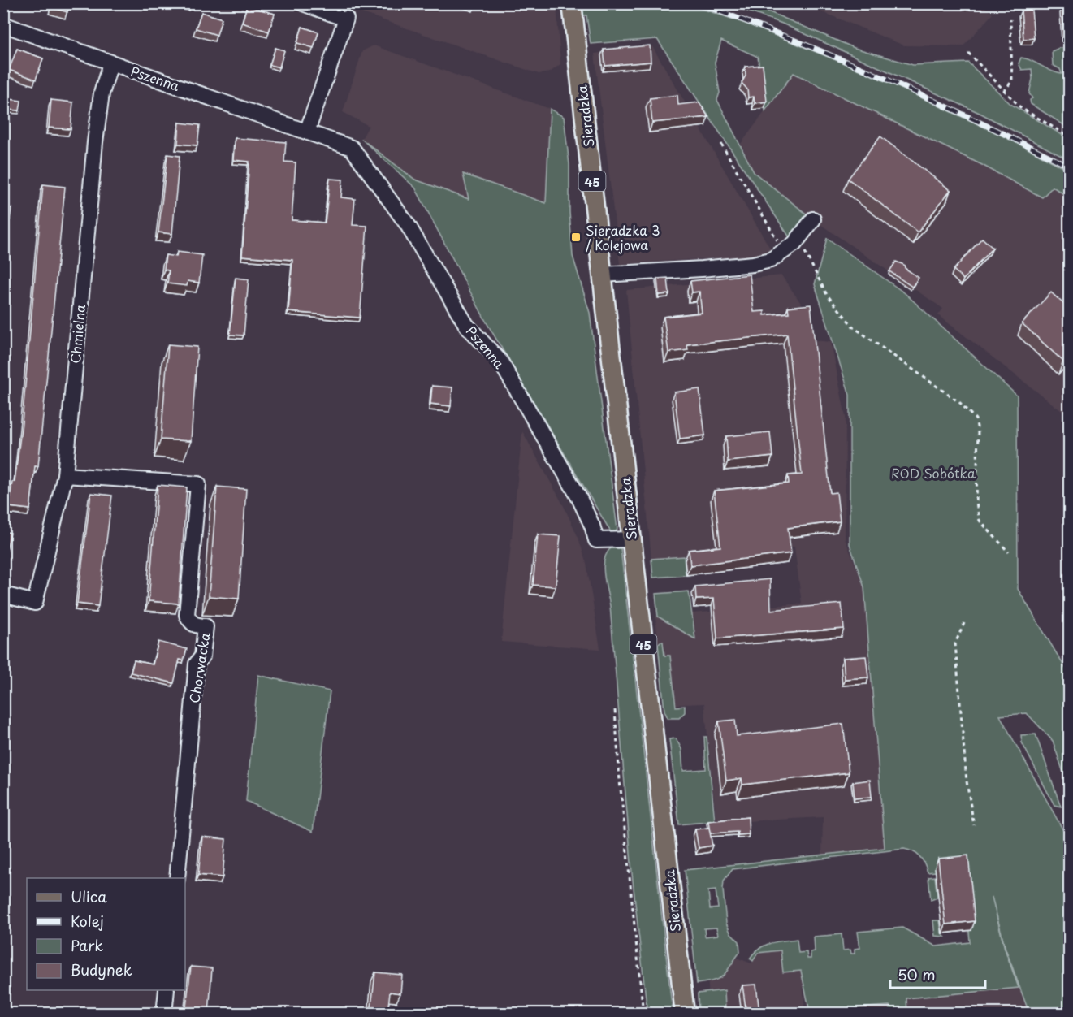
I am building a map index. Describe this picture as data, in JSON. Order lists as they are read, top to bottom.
{
  "streets": {
    "main road": ["Sieradzka", "45"],
    "street": ["Pszenna", "Chmielna", "Chorwacka"]
  },
  "crossings": [
    ["Pszenna", "Sieradzka"],
    ["Pszenna", "Chmielna"],
    ["Chmielna", "Chorwacka"]
  ],
  "parks": ["ROD Sobótka"],
  "places": {
    "transit": ["Sieradzka 3 / Kolejowa"]
  },
  "legend": [
    "Ulica",
    "Kolej",
    "Park",
    "Budynek"
  ],
  "scale_bar": "50 m"
}
